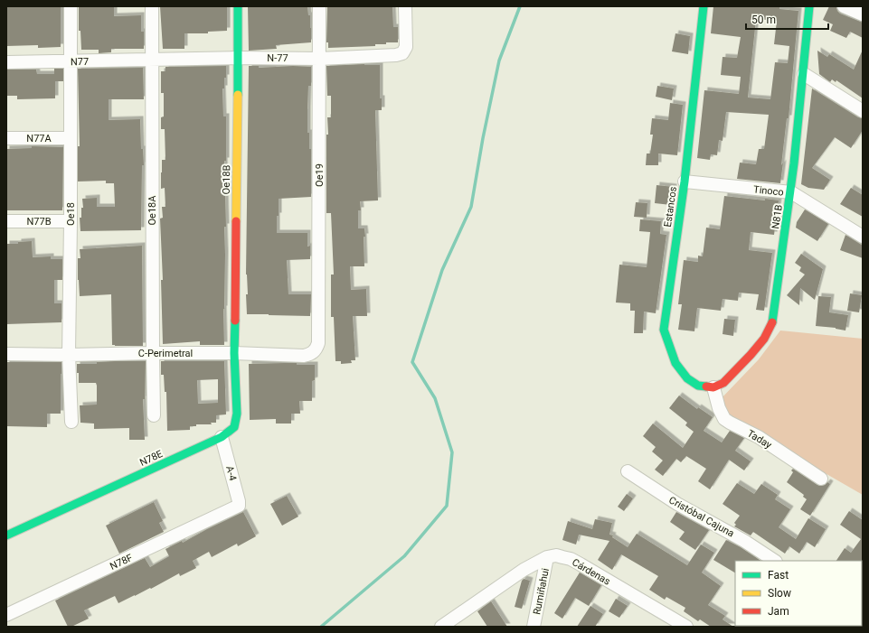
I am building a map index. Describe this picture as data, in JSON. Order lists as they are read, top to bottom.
{
  "streets": {
    "street": [
      "N-77",
      "N77",
      "N77A",
      "Oe19",
      "Oe18B",
      "Tinoco",
      "Estancos",
      "Oe18A",
      "Oe18",
      "N81B",
      "N77B",
      "C-Perimetral",
      "Taday",
      "N78E",
      "A-4",
      "Cristóbal Cajuna",
      "N78F",
      "Cárdenas",
      "Rumiñahui"
    ]
  },
  "crossings": [
    ["N-77", "N77"],
    ["N-77", "Oe19"],
    ["N-77", "Oe18B"],
    ["N-77", "Oe18A"],
    ["N77", "Oe18A"],
    ["N77", "Oe18"],
    ["N77A", "Oe18"],
    ["Oe19", "C-Perimetral"],
    ["Oe18B", "C-Perimetral"],
    ["Oe18B", "N78E"],
    ["Tinoco", "Estancos"],
    ["Tinoco", "N81B"],
    ["Estancos", "N81B"],
    ["Estancos", "Taday"],
    ["Oe18A", "C-Perimetral"],
    ["Oe18", "N77B"],
    ["Oe18", "C-Perimetral"],
    ["N81B", "Taday"],
    ["C-Perimetral", "N78E"],
    ["N78E", "A-4"],
    ["A-4", "N78F"],
    ["Cárdenas", "Rumiñahui"]
  ],
  "legend": ["Fast", "Slow", "Jam"],
  "scale_bar": "50 m"
}
